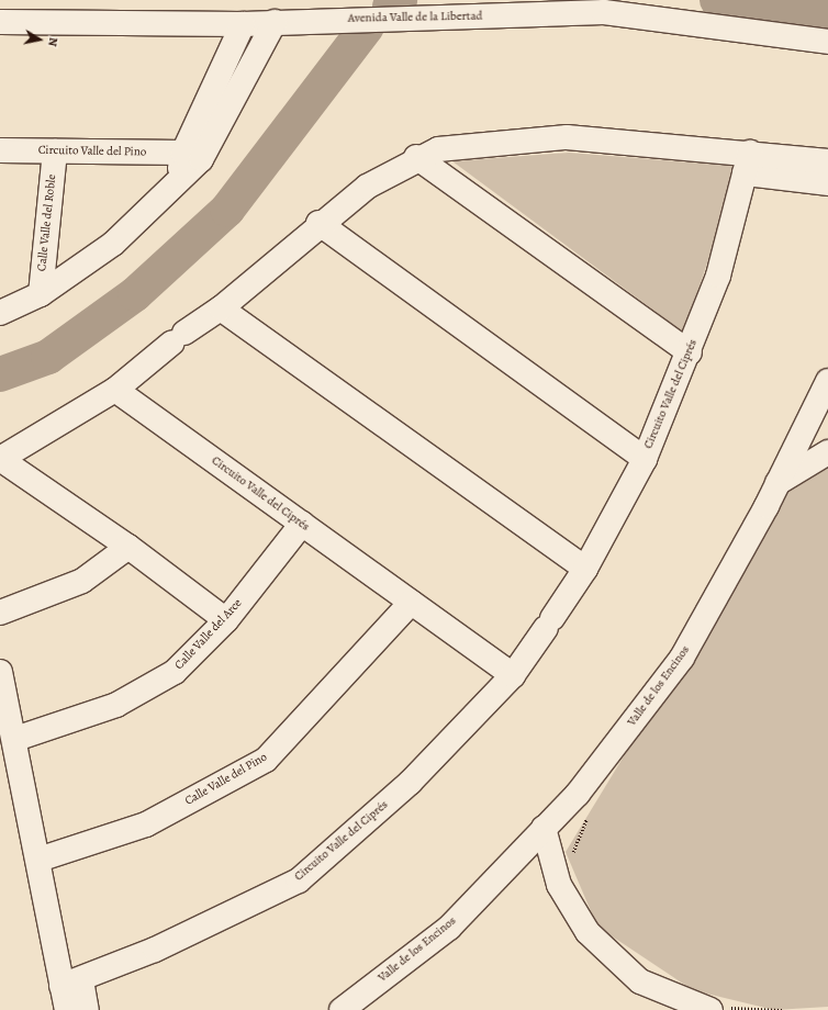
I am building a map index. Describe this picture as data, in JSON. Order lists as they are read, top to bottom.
{
  "streets": {
    "street": [
      "Avenida Valle de la Libertad",
      "Circuito Valle del Pino",
      "Calle Valle del Roble",
      "Circuito Valle del Ciprés",
      "Calle Valle del Arce",
      "Valle de los Encinos",
      "Calle Valle del Pino"
    ]
  },
  "crossings": [
    ["Circuito Valle del Pino", "Calle Valle del Roble"],
    ["Circuito Valle del Ciprés", "Calle Valle del Arce"],
    ["Circuito Valle del Ciprés", "Calle Valle del Pino"]
  ],
  "north": "right"
}
